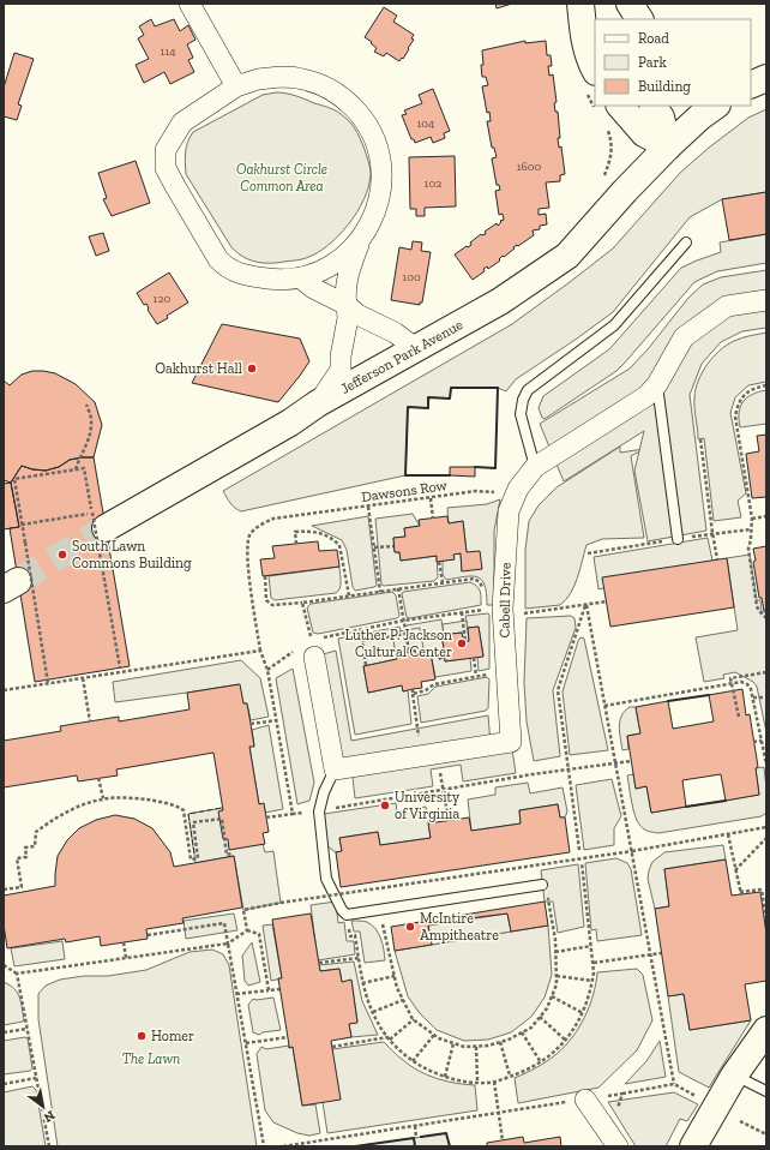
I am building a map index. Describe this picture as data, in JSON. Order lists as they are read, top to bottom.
{
  "streets": {
    "main road": ["Jefferson Park Avenue"],
    "street": ["Cabell Drive"],
    "path": ["Dawsons Row"]
  },
  "parks": ["Oakhurst Circle Common Area", "The Lawn"],
  "places": [
    "Oakhurst Hall",
    "South Lawn Commons Building",
    "Luther P. Jackson Cultural Center",
    "University of Virginia",
    "McIntire Ampitheatre",
    "Homer"
  ],
  "house_numbers": [
    "114",
    "104",
    "1600",
    "102",
    "100",
    "120"
  ],
  "legend": ["Road", "Park", "Building"],
  "north": "bottom right"
}
